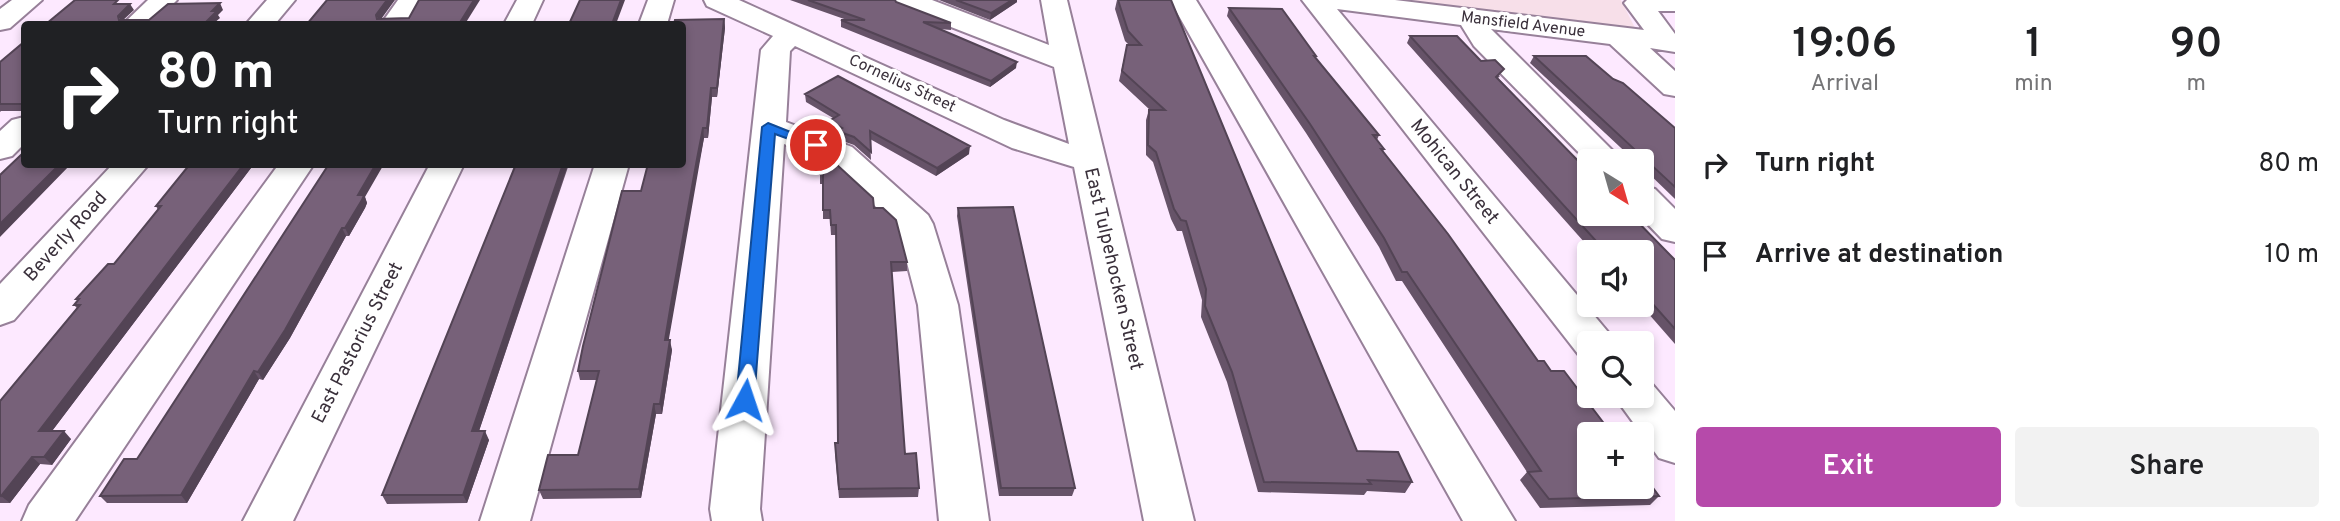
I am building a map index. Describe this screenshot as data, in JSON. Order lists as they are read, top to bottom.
{
  "streets": {
    "street": [
      "Mansfield Avenue",
      "Cornelius Street",
      "Mohican Street",
      "Beverly Road",
      "East Tulpehocken Street",
      "East Pastorius Street"
    ]
  },
  "crossings": [
    ["Cornelius Street", "East Tulpehocken Street"]
  ],
  "north": "bottom right",
  "page": {
    "eta": [
      "19:06",
      "Arrival",
      "1",
      "min",
      "90",
      "m"
    ],
    "turn": ["80 m", "Turn right"],
    "list": [
      {
        "name": "Turn right",
        "value": "80 m"
      },
      {
        "name": "Arrive at destination",
        "value": "10 m"
      }
    ],
    "map_buttons": "+",
    "buttons": ["Exit", "Share"]
  }
}
